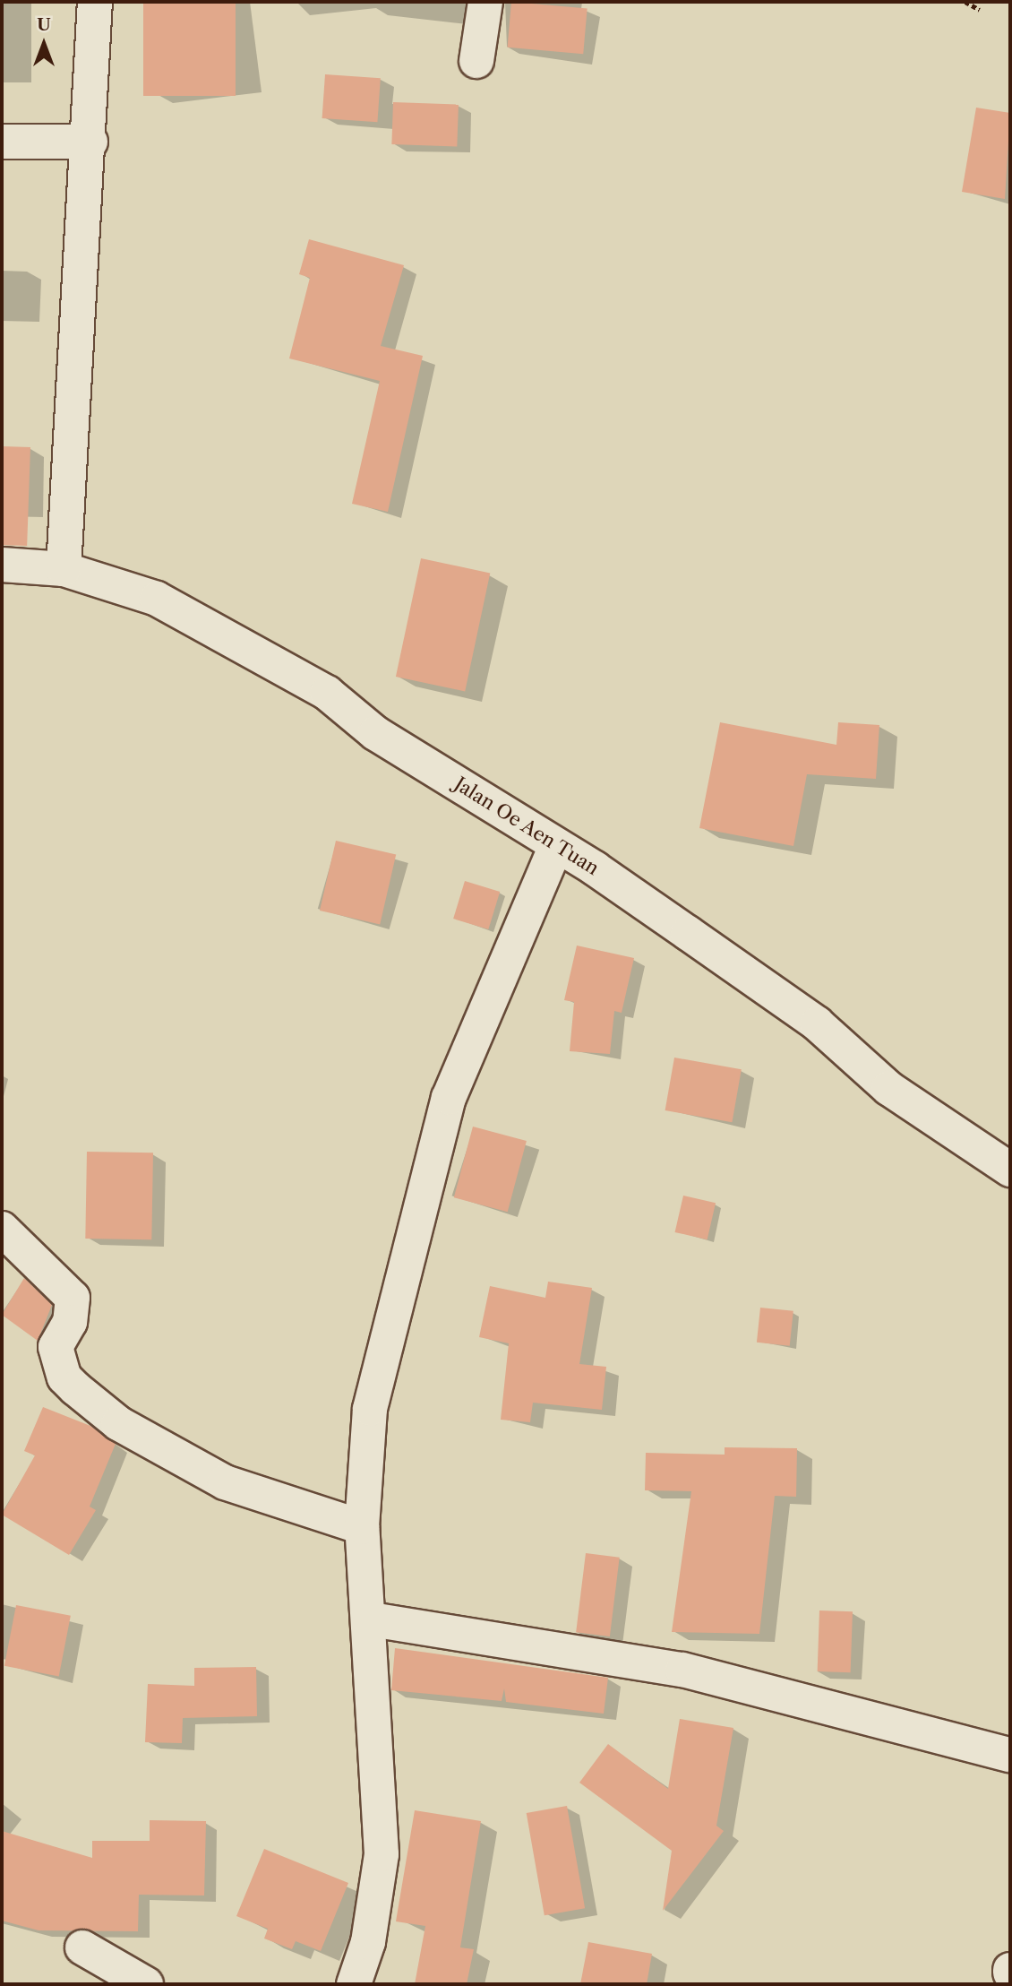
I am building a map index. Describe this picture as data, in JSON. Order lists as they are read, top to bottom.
{
  "streets": {
    "street": ["Jalan Oe Aen Tuan"]
  },
  "north": "top"
}
